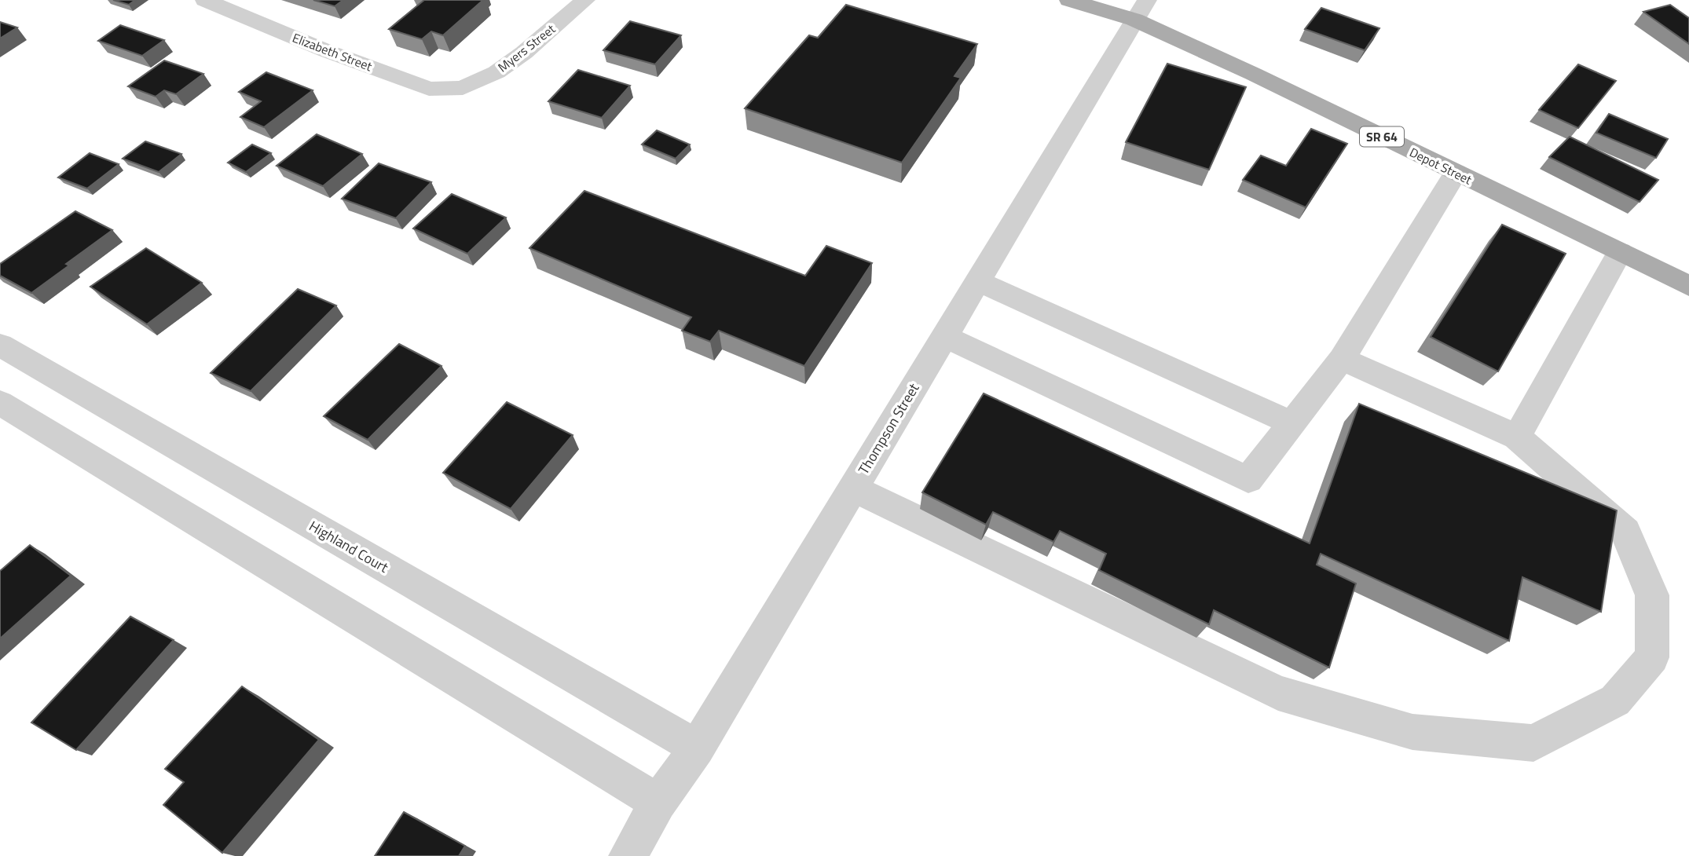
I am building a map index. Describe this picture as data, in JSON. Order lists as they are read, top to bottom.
{
  "streets": {
    "main road": ["SR 64", "Depot Street"],
    "street": [
      "Myers Street",
      "Elizabeth Street",
      "Thompson Street",
      "Highland Court"
    ]
  },
  "crossings": [
    ["Myers Street", "Elizabeth Street"],
    ["Depot Street", "Thompson Street"],
    ["Thompson Street", "Highland Court"]
  ]
}
